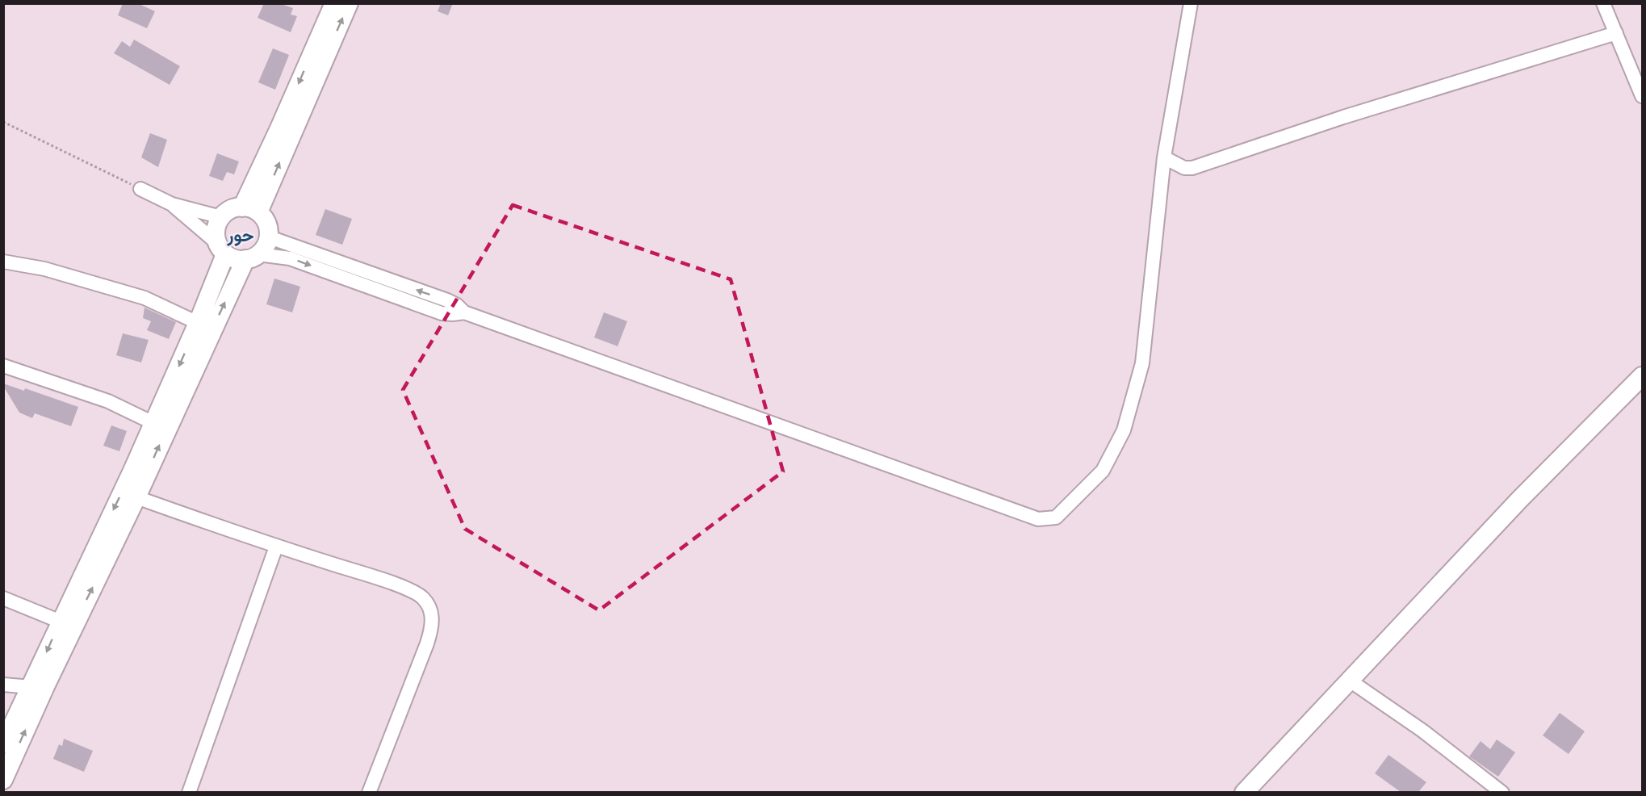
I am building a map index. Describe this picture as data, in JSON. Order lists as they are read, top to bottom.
{
  "districts": ["حور"]
}
